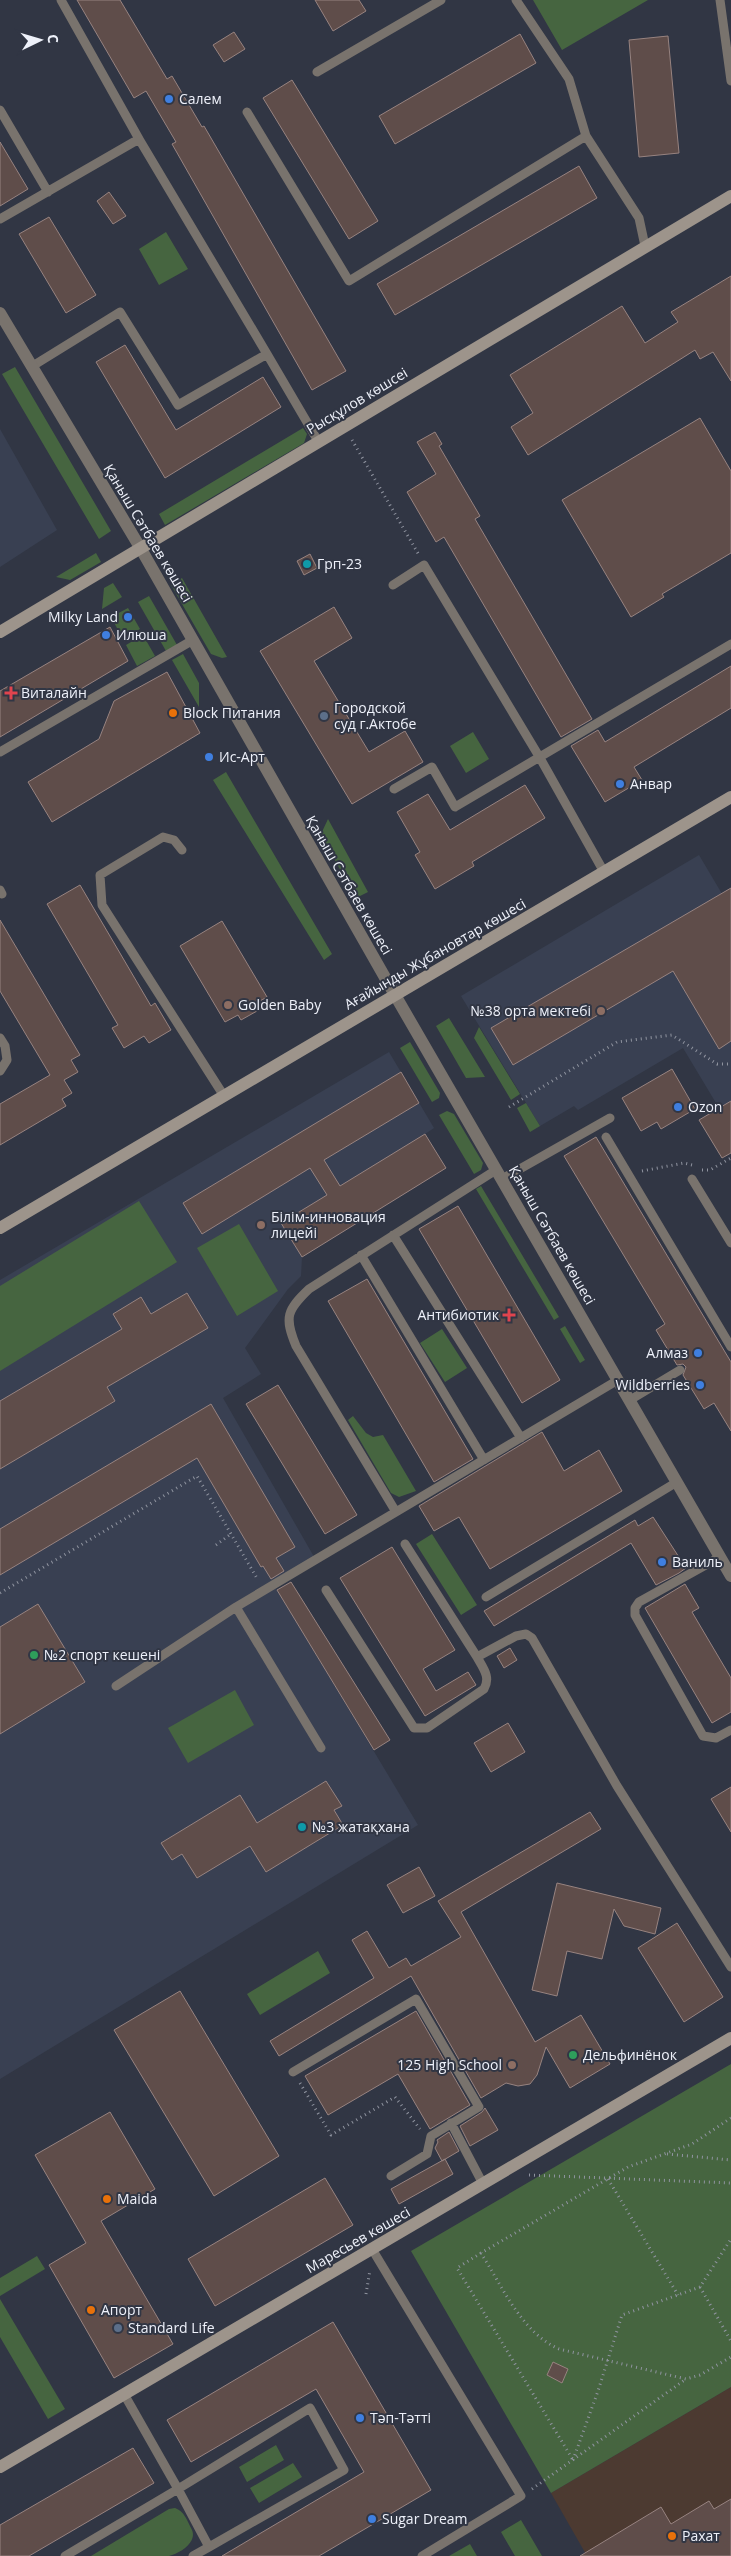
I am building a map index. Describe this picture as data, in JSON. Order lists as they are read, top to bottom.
{
  "streets": {
    "street": [
      "Рысқұлов көшсеі",
      "Қаныш Сәтбаев көшесі",
      "Ағайынды Жұбановтар көшесі",
      "Маресьев көшесі"
    ]
  },
  "crossings": [
    ["Рысқұлов көшсеі", "Қаныш Сәтбаев көшесі"],
    ["Қаныш Сәтбаев көшесі", "Ағайынды Жұбановтар көшесі"]
  ],
  "places": {
    "other": [
      "Салем",
      "Грп-23",
      "Milky Land",
      "Илюша",
      "Block Питания",
      "Городской суд г.Актобе",
      "Ис-Арт",
      "Анвар",
      "Golden Baby",
      "№38 орта мектебі",
      "Ozon",
      "Білім-инновация лицейі",
      "Алмаз",
      "Wildberries",
      "Ваниль",
      "№2 спорт кешені",
      "№3 жатақхана",
      "Дельфинёнок",
      "125 High School",
      "Maida",
      "Апорт",
      "Standard Life",
      "Тәп-Тәтті",
      "Sugar Dream",
      "Рахат"
    ],
    "health": ["Виталайн", "Антибиотик"]
  },
  "north": "right"
}
